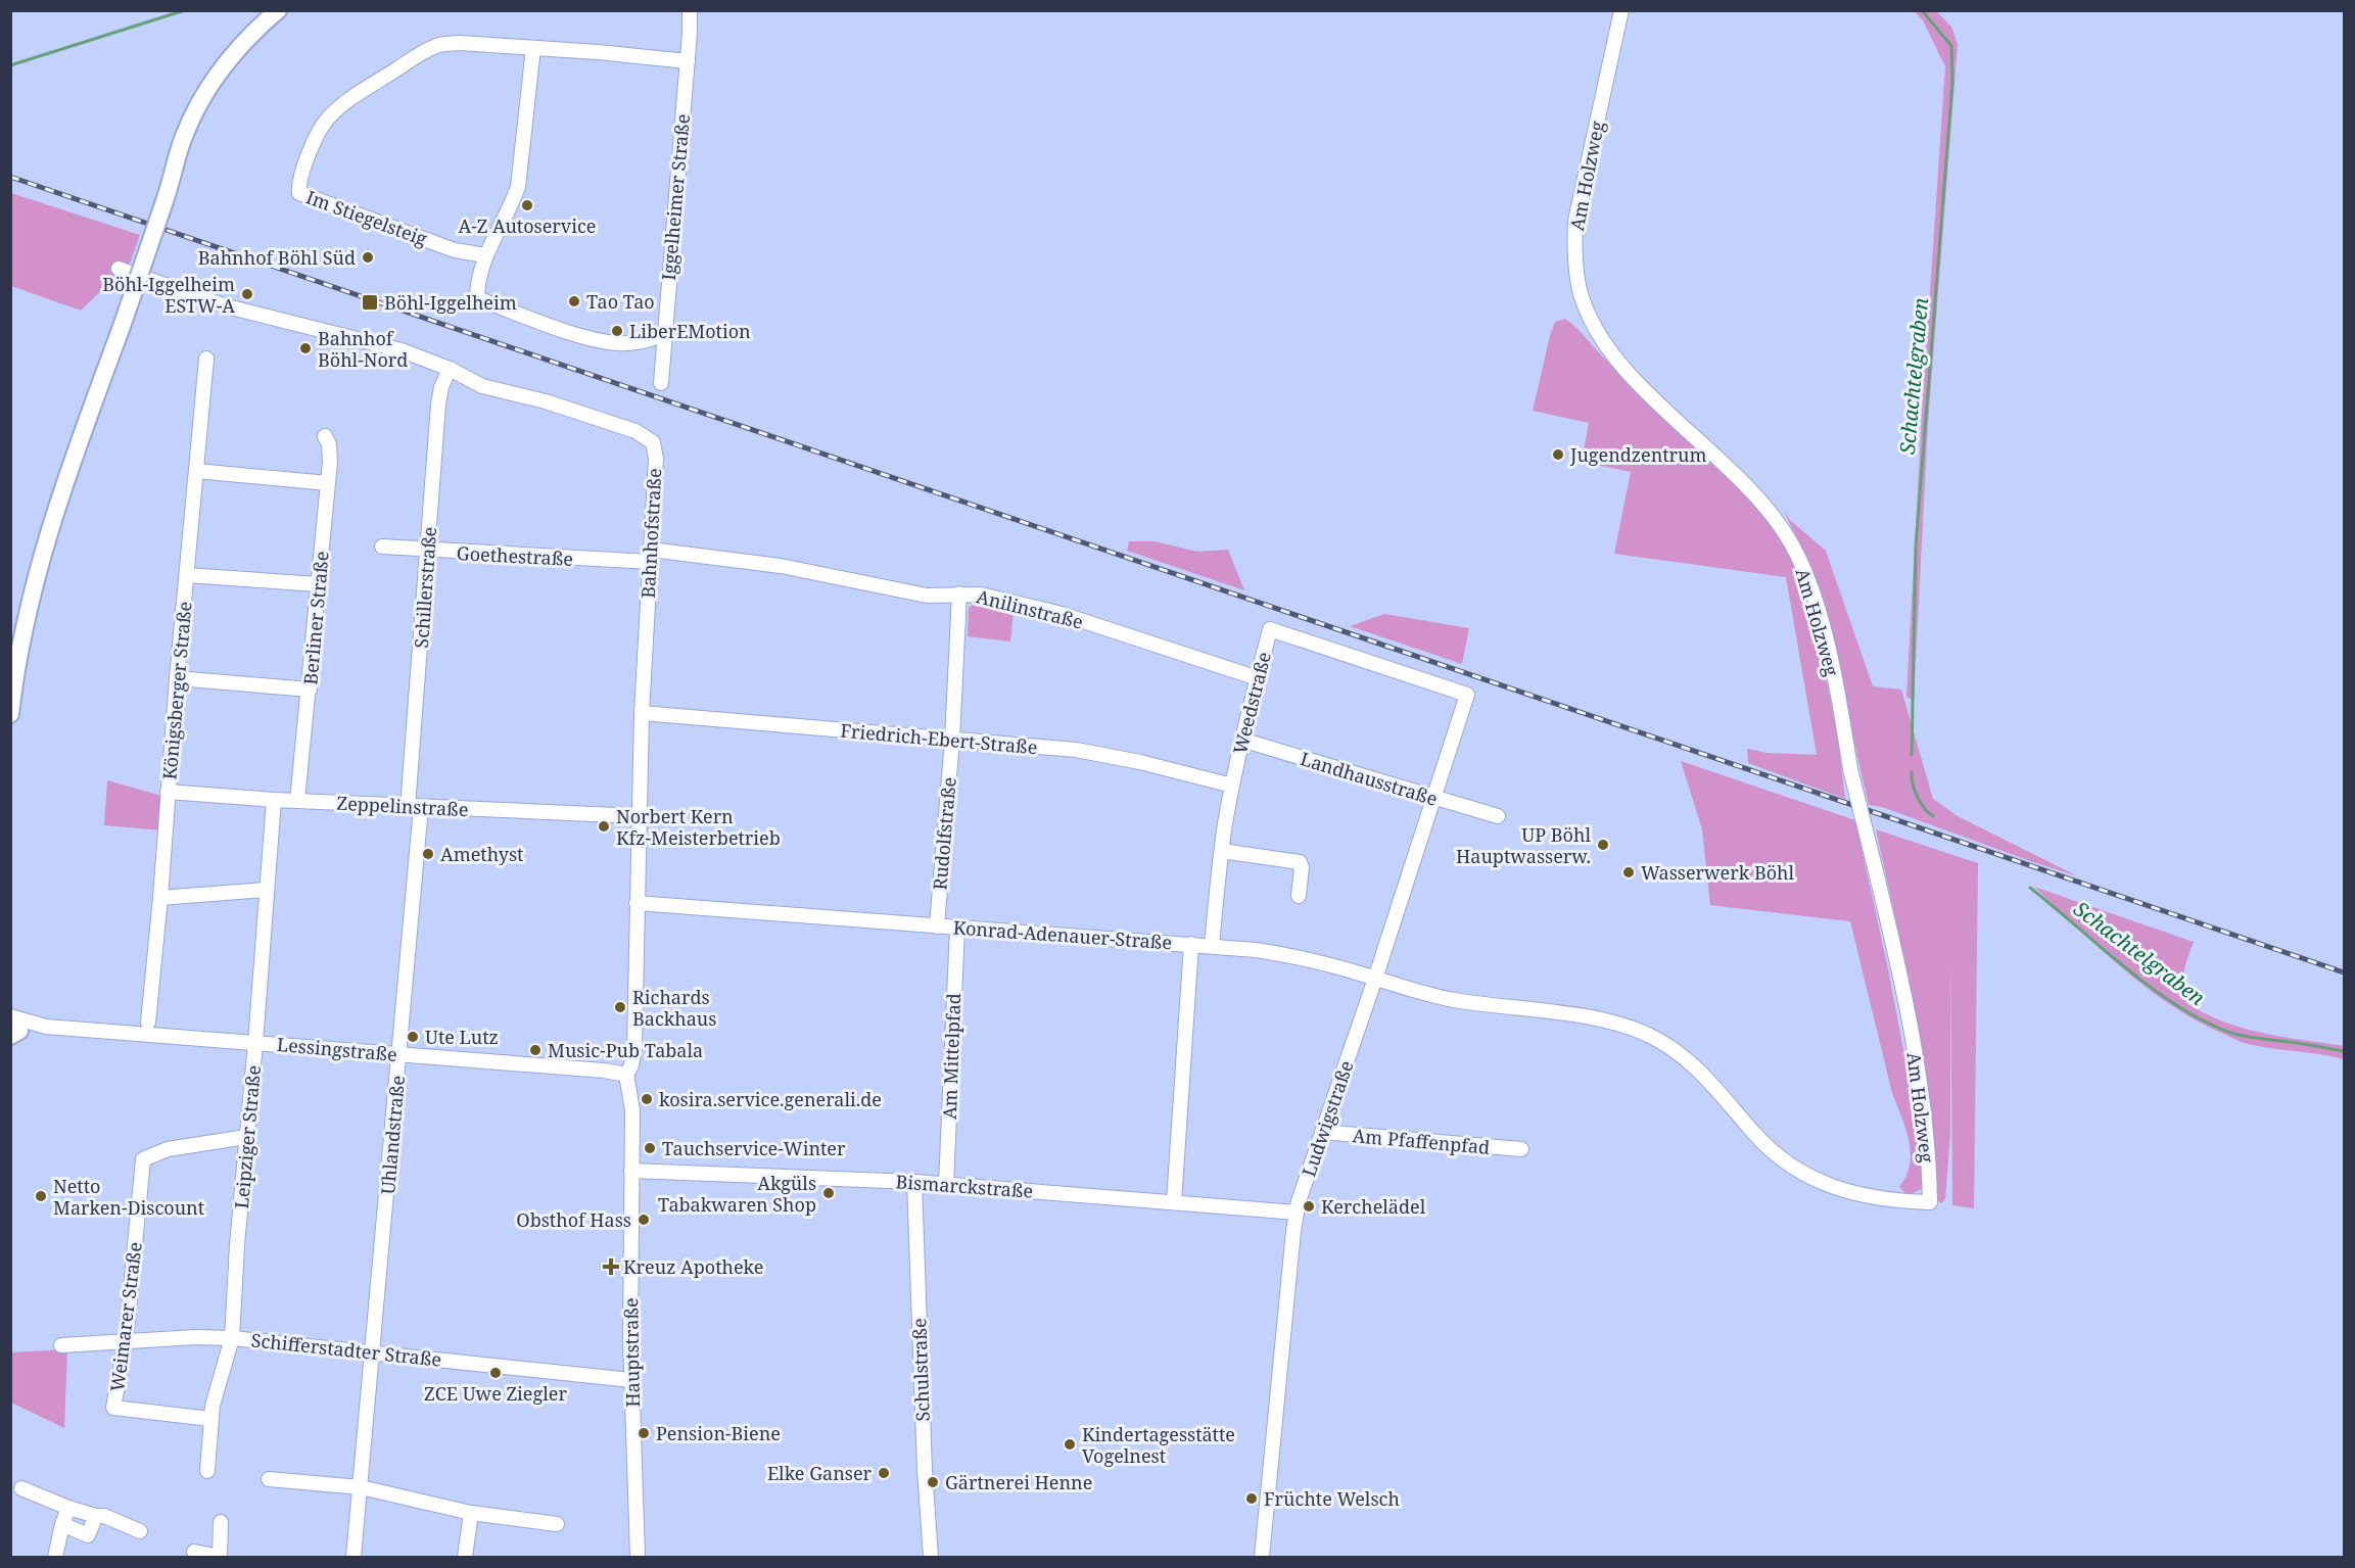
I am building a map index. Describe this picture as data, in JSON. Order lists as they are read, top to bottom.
{
  "streets": {
    "street": [
      "Am Holzweg",
      "Iggelheimer Straße",
      "Im Stiegelsteig",
      "Bahnhofstraße",
      "Goethestraße",
      "Schillerstraße",
      "Anilinstraße",
      "Berliner Straße",
      "Königsberger Straße",
      "Weedstraße",
      "Friedrich-Ebert-Straße",
      "Landhausstraße",
      "Zeppelinstraße",
      "Rudolfstraße",
      "Konrad-Adenauer-Straße",
      "Lessingstraße",
      "Am Mittelpfad",
      "Ludwigstraße",
      "Uhlandstraße",
      "Leipziger Straße",
      "Am Pfaffenpfad",
      "Bismarckstraße",
      "Weimarer Straße",
      "Schifferstadter Straße",
      "Hauptstraße",
      "Schulstraße"
    ]
  },
  "crossings": [
    ["Am Holzweg", "Konrad-Adenauer-Straße"],
    ["Iggelheimer Straße", "Im Stiegelsteig"],
    ["Bahnhofstraße", "Goethestraße"],
    ["Bahnhofstraße", "Schillerstraße"],
    ["Bahnhofstraße", "Anilinstraße"],
    ["Bahnhofstraße", "Friedrich-Ebert-Straße"],
    ["Bahnhofstraße", "Zeppelinstraße"],
    ["Bahnhofstraße", "Konrad-Adenauer-Straße"],
    ["Bahnhofstraße", "Lessingstraße"],
    ["Bahnhofstraße", "Hauptstraße"],
    ["Goethestraße", "Schillerstraße"],
    ["Goethestraße", "Anilinstraße"],
    ["Schillerstraße", "Zeppelinstraße"],
    ["Schillerstraße", "Uhlandstraße"],
    ["Anilinstraße", "Weedstraße"],
    ["Anilinstraße", "Rudolfstraße"],
    ["Berliner Straße", "Zeppelinstraße"],
    ["Königsberger Straße", "Zeppelinstraße"],
    ["Weedstraße", "Friedrich-Ebert-Straße"],
    ["Weedstraße", "Landhausstraße"],
    ["Weedstraße", "Konrad-Adenauer-Straße"],
    ["Weedstraße", "Ludwigstraße"],
    ["Friedrich-Ebert-Straße", "Rudolfstraße"],
    ["Landhausstraße", "Ludwigstraße"],
    ["Zeppelinstraße", "Uhlandstraße"],
    ["Zeppelinstraße", "Leipziger Straße"],
    ["Rudolfstraße", "Konrad-Adenauer-Straße"],
    ["Konrad-Adenauer-Straße", "Am Mittelpfad"],
    ["Konrad-Adenauer-Straße", "Ludwigstraße"],
    ["Lessingstraße", "Uhlandstraße"],
    ["Lessingstraße", "Leipziger Straße"],
    ["Lessingstraße", "Hauptstraße"],
    ["Am Mittelpfad", "Bismarckstraße"],
    ["Ludwigstraße", "Am Pfaffenpfad"],
    ["Ludwigstraße", "Bismarckstraße"],
    ["Uhlandstraße", "Schifferstadter Straße"],
    ["Leipziger Straße", "Weimarer Straße"],
    ["Leipziger Straße", "Schifferstadter Straße"],
    ["Bismarckstraße", "Hauptstraße"],
    ["Bismarckstraße", "Schulstraße"],
    ["Weimarer Straße", "Schifferstadter Straße"],
    ["Schifferstadter Straße", "Hauptstraße"]
  ],
  "water": ["Schachtelgraben"],
  "places": {
    "other": [
      "A-Z Autoservice",
      "Bahnhof Böhl Süd",
      "Böhl-Iggelheim ESTW-A",
      "Tao Tao",
      "LiberEMotion",
      "Bahnhof Böhl-Nord",
      "Jugendzentrum",
      "Norbert Kern Kfz-Meisterbetrieb",
      "UP Böhl Hauptwasserw.",
      "Amethyst",
      "Wasserwerk Böhl",
      "Richards Backhaus",
      "Ute Lutz",
      "Music-Pub Tabala",
      "kosira.service.generali.de",
      "Tauchservice-Winter",
      "Akgüls Tabakwaren Shop",
      "Netto Marken-Discount",
      "Kerchelädel",
      "Obsthof Hass",
      "ZCE Uwe Ziegler",
      "Pension-Biene",
      "Kindertagesstätte Vogelnest",
      "Elke Ganser",
      "Gärtnerei Henne",
      "Früchte Welsch"
    ],
    "transit": ["Böhl-Iggelheim"],
    "health": ["Kreuz Apotheke"]
  }
}
